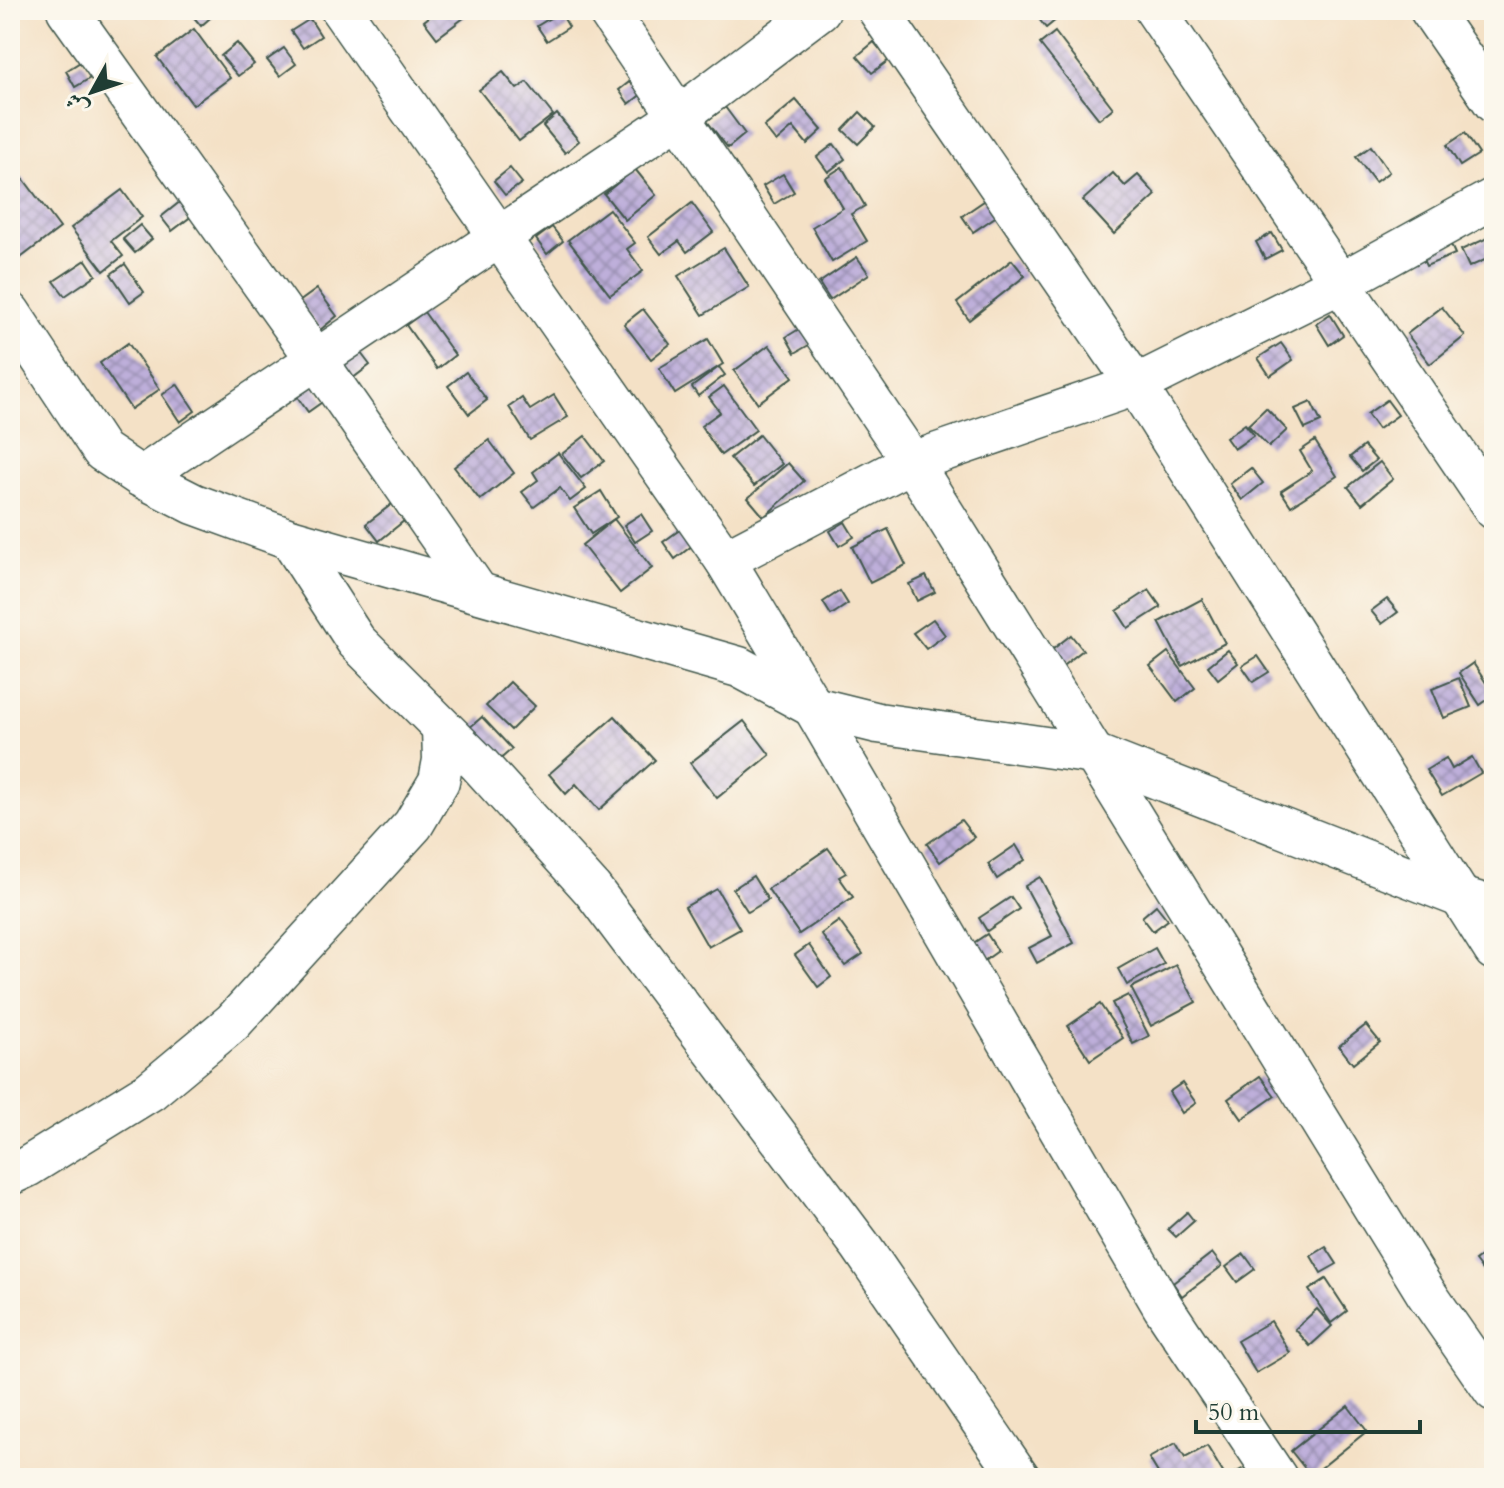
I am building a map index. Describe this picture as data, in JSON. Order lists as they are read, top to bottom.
{
  "scale_bar": "50 m",
  "north": "bottom left"
}
